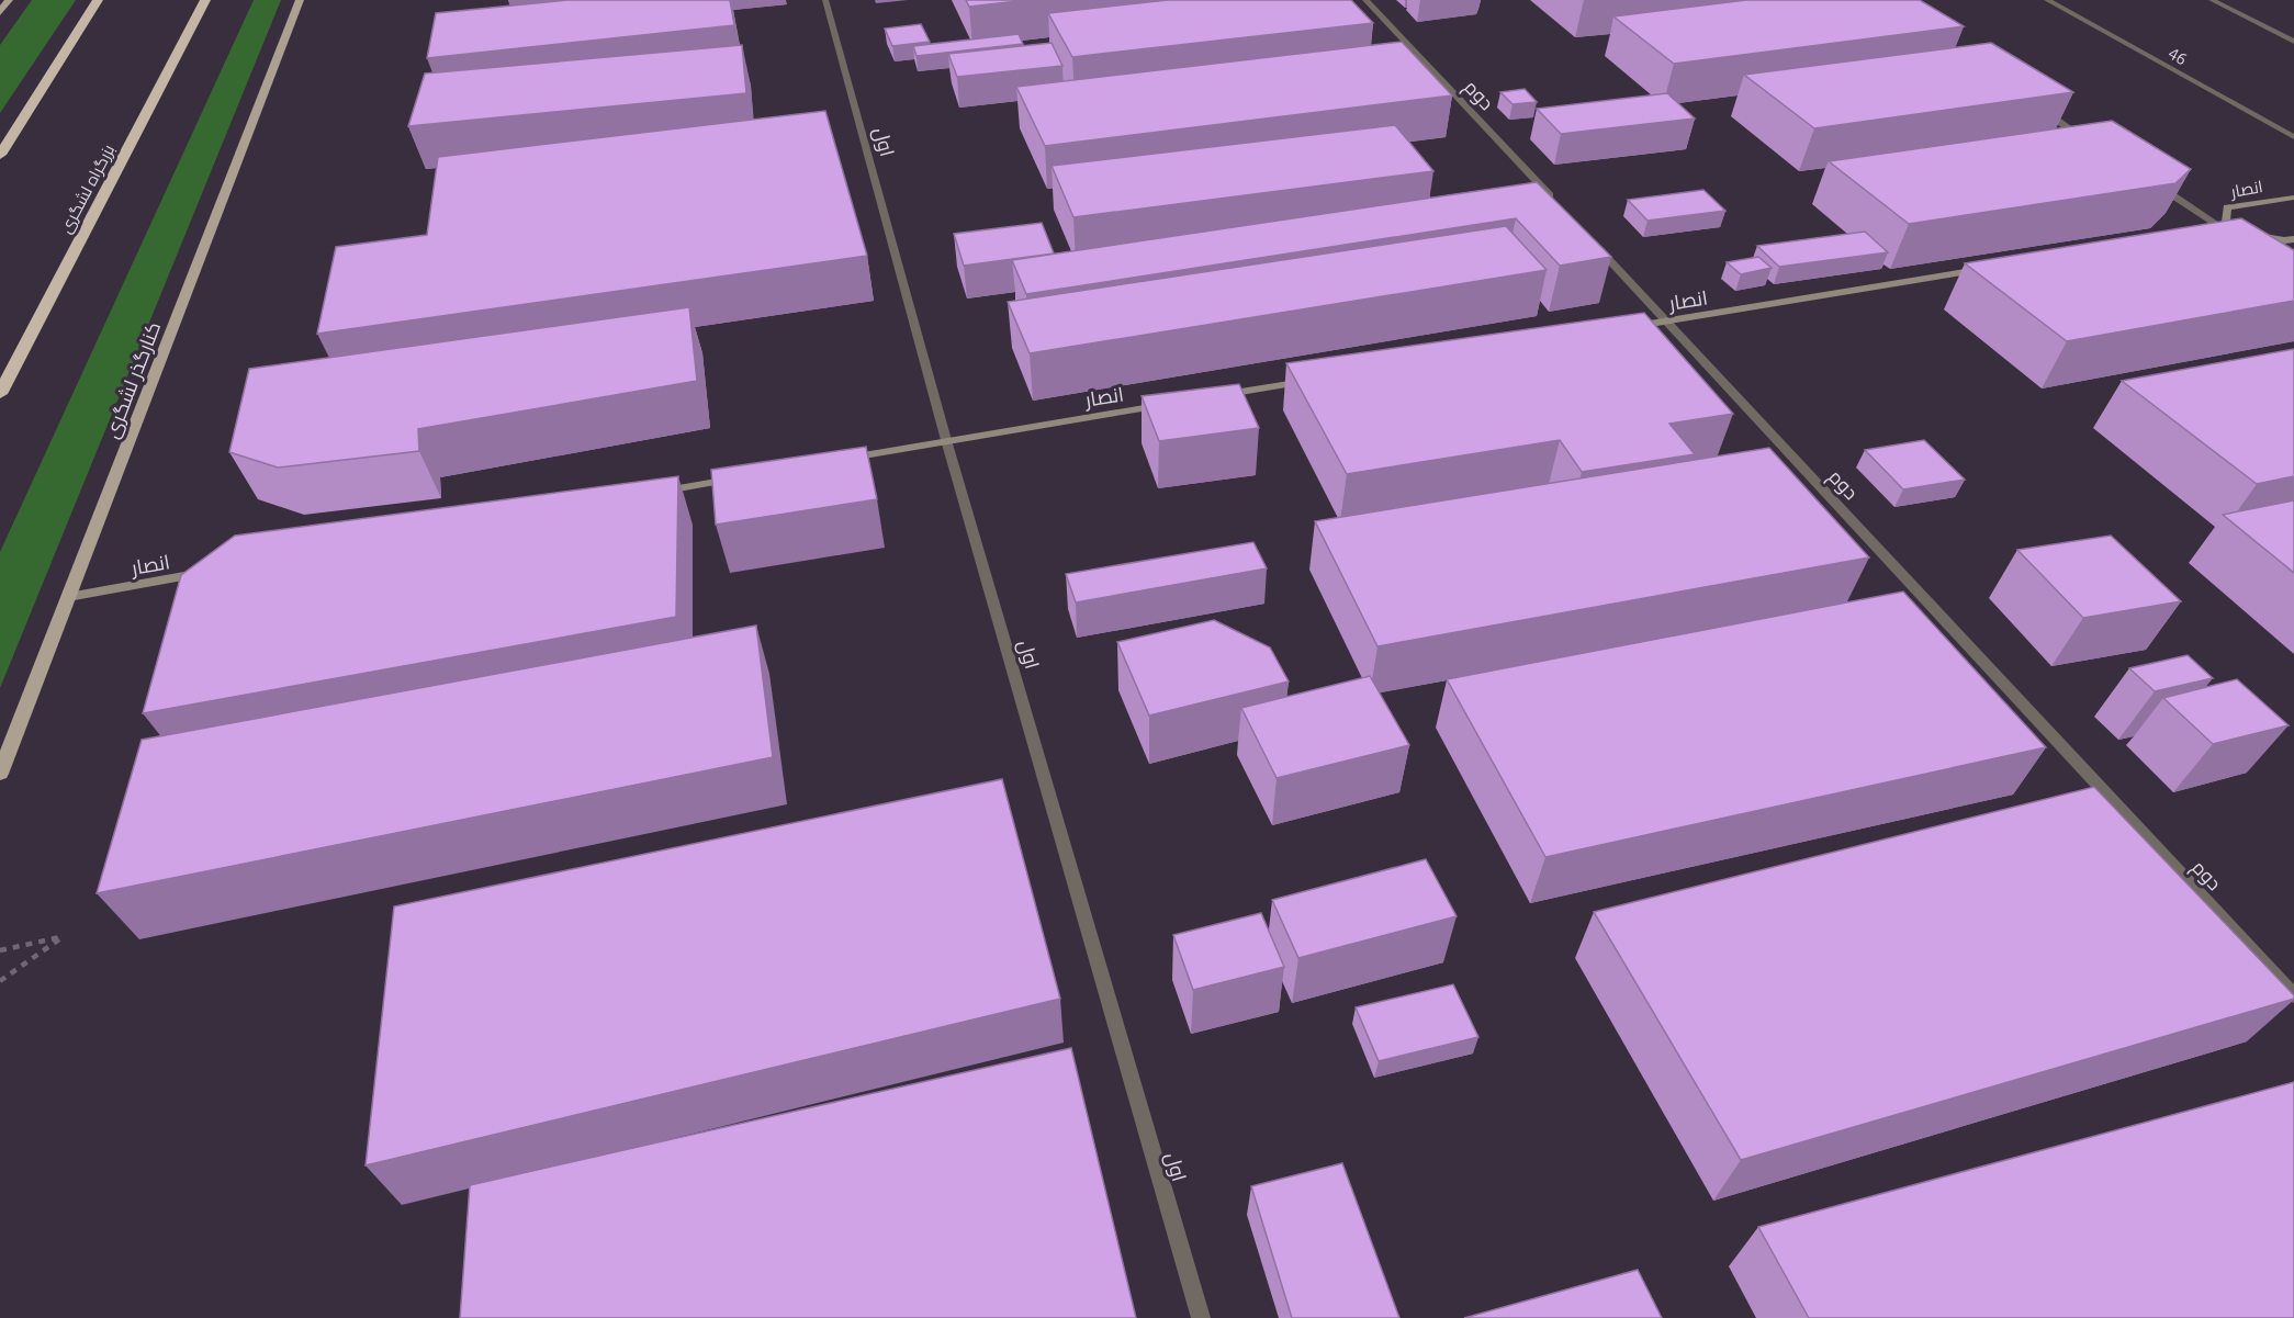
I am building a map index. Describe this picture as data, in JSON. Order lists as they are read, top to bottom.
{
  "streets": {
    "highway": ["بزرگراه لشگری"],
    "main road": ["کنارگذر لشگری"],
    "street": [
      "46",
      "دوم",
      "اول",
      "انصار"
    ]
  },
  "crossings": [
    ["دوم", "انصار"],
    ["اول", "انصار"],
    ["انصار", "کنارگذر لشگری"]
  ]
}
